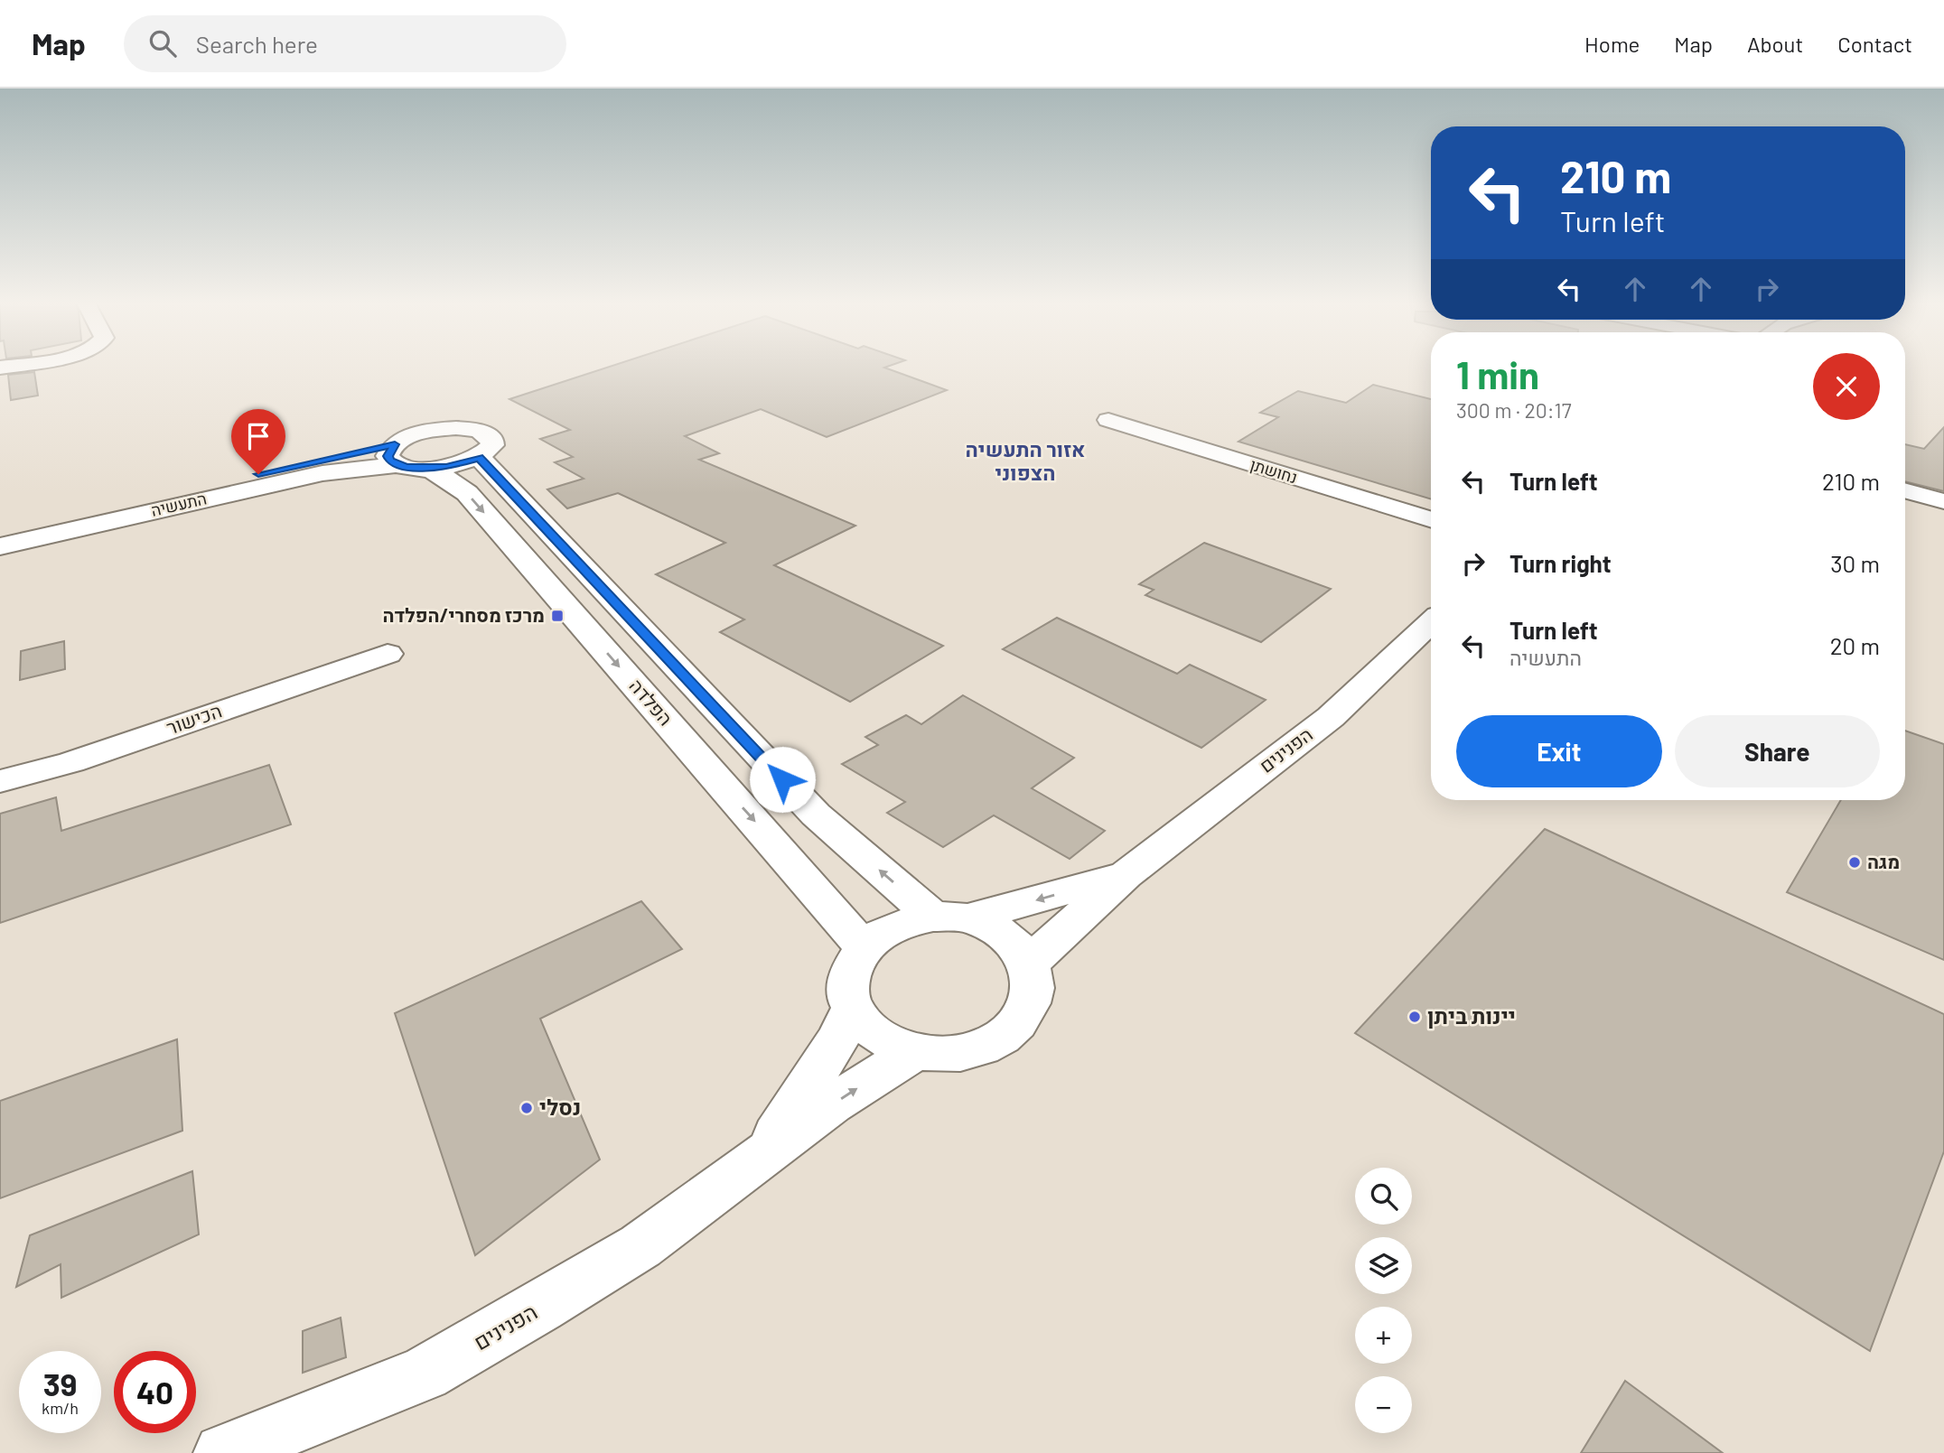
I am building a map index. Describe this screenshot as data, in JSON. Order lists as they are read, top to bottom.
{
  "streets": {
    "street": [
      "נחושתן",
      "התעשיה",
      "הפלדה",
      "הכישור",
      "הפנינים"
    ]
  },
  "crossings": [
    ["הפלדה", "הפנינים"]
  ],
  "districts": ["אזור התעשיה הצפוני"],
  "places": {
    "transit": ["מרכז מסחרי/הפלדה"],
    "other": ["מגה", "יינות ביתן", "נסלי"]
  },
  "page": {
    "header": "Map",
    "search": "Search here",
    "nav": [
      "Home",
      "Map",
      "About",
      "Contact"
    ],
    "turn": ["210 m", "Turn left"],
    "heading": ["1 min", "300 m · 20:17"],
    "list": [
      {
        "name": "Turn left",
        "value": "210 m"
      },
      {
        "name": "Turn right",
        "value": "30 m"
      },
      {
        "name": "Turn left",
        "note": "התעשיה",
        "value": "20 m"
      }
    ],
    "buttons": ["Exit", "Share"],
    "map_buttons": ["+", "−"],
    "speed": "39 km/h",
    "limit": "40"
  }
}
